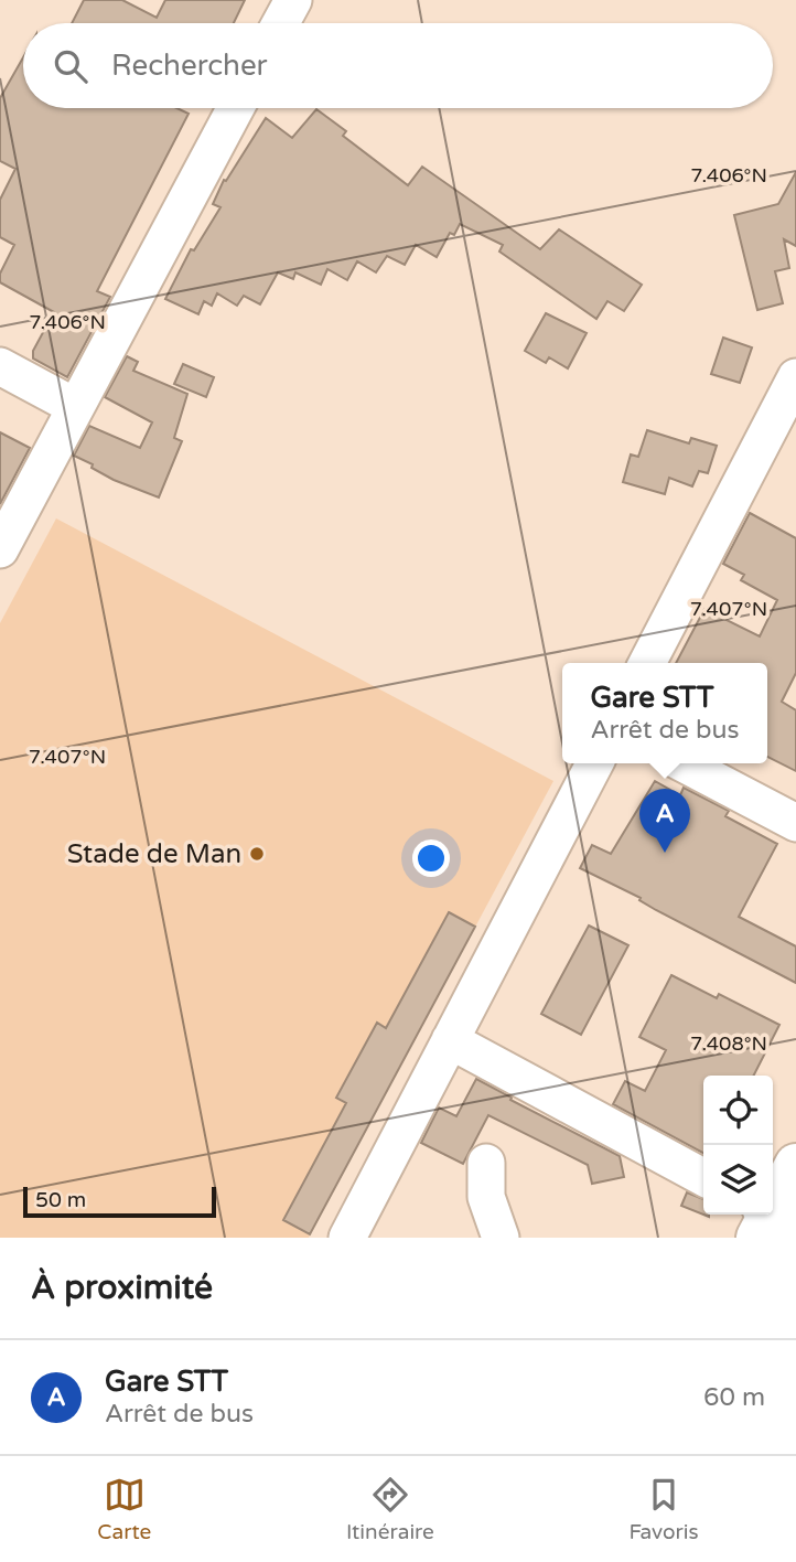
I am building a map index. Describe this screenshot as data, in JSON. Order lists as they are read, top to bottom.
{
  "places": ["Stade de Man"],
  "scale_bar": "50 m",
  "page": {
    "search": "Rechercher",
    "popup": ["Gare STT", "Arrêt de bus"],
    "pins": "A",
    "scale": "50 m",
    "heading": "À proximité",
    "list": [
      {
        "mark": "A",
        "name": "Gare STT",
        "note": "Arrêt de bus",
        "value": "60 m"
      }
    ],
    "nav": ["Carte", "Itinéraire", "Favoris"]
  },
  "coordinates": ["7.406°N", "7.407°N", "7.408°N"]
}
